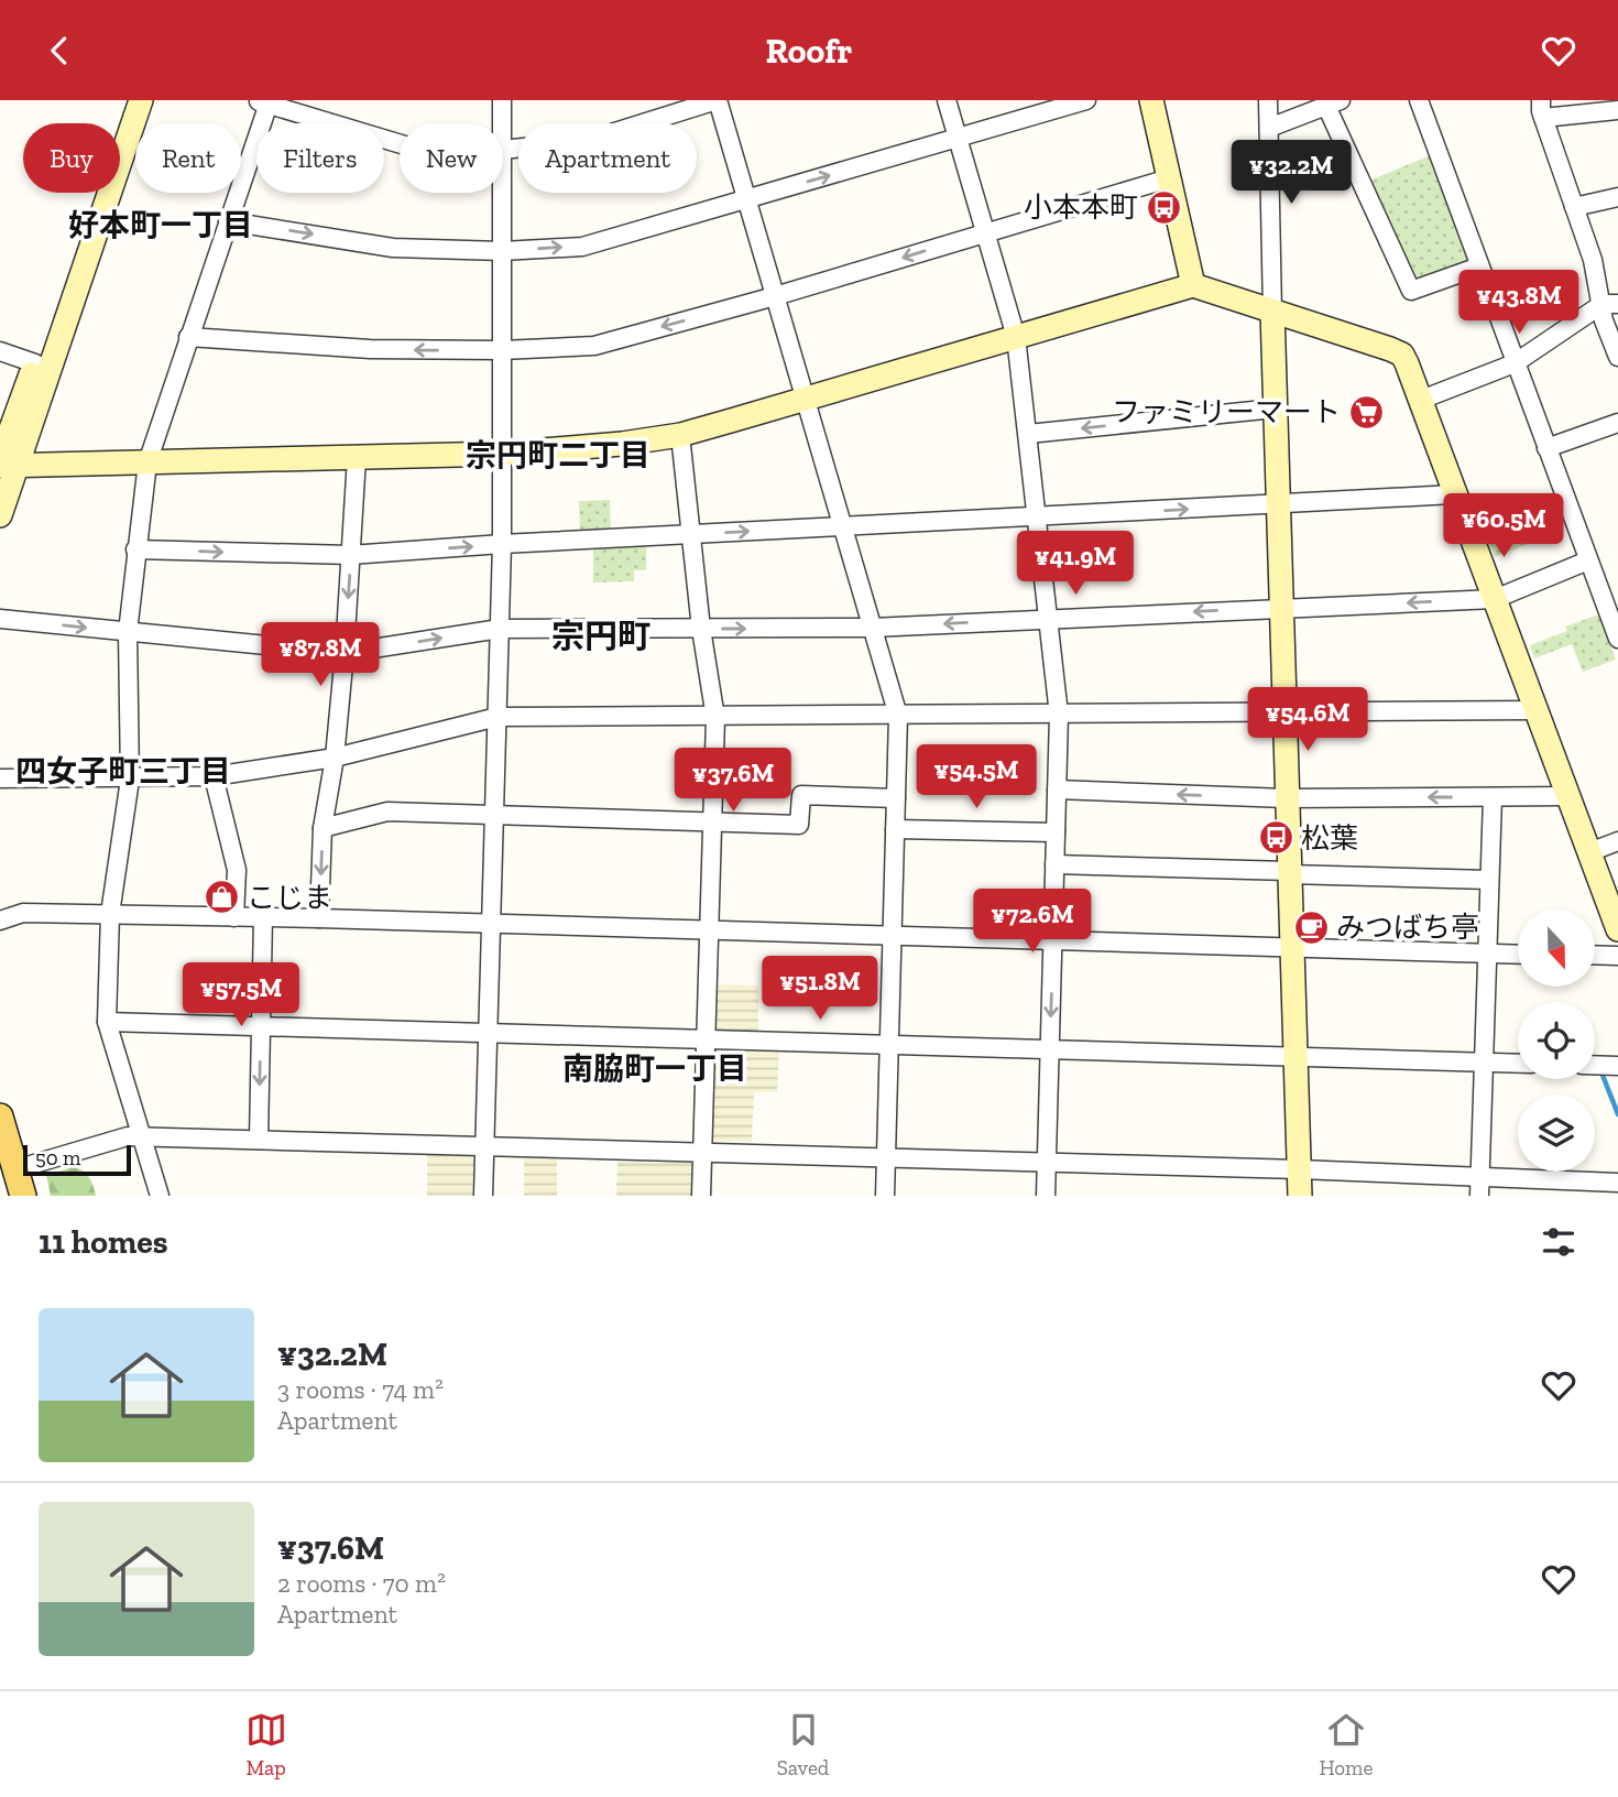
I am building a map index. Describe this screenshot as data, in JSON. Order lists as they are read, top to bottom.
{
  "districts": [
    "好本町一丁目",
    "宗円町二丁目",
    "宗円町",
    "四女子町三丁目",
    "南脇町一丁目"
  ],
  "places": {
    "bus stop": ["小本本町", "松葉"],
    "supermarket": ["ファミリーマート"],
    "shop": ["こじま"],
    "cafe": ["みつばち亭"]
  },
  "scale_bar": "50 m",
  "north": "bottom",
  "page": {
    "header": "Roofr",
    "chip": [
      "Buy",
      "Rent",
      "Filters",
      "New",
      "Apartment"
    ],
    "price": [
      "¥32.2M",
      "¥43.8M",
      "¥60.5M",
      "¥41.9M",
      "¥87.8M",
      "¥54.6M",
      "¥54.5M",
      "¥37.6M",
      "¥72.6M",
      "¥51.8M",
      "¥57.5M"
    ],
    "scale": "50 m",
    "heading": "11 homes",
    "list": [
      {
        "name": "¥32.2M",
        "note": "3 rooms · 74 m² · Apartment"
      },
      {
        "name": "¥37.6M",
        "note": "2 rooms · 70 m² · Apartment"
      }
    ],
    "tabs": ["Map", "Saved", "Home"]
  }
}
